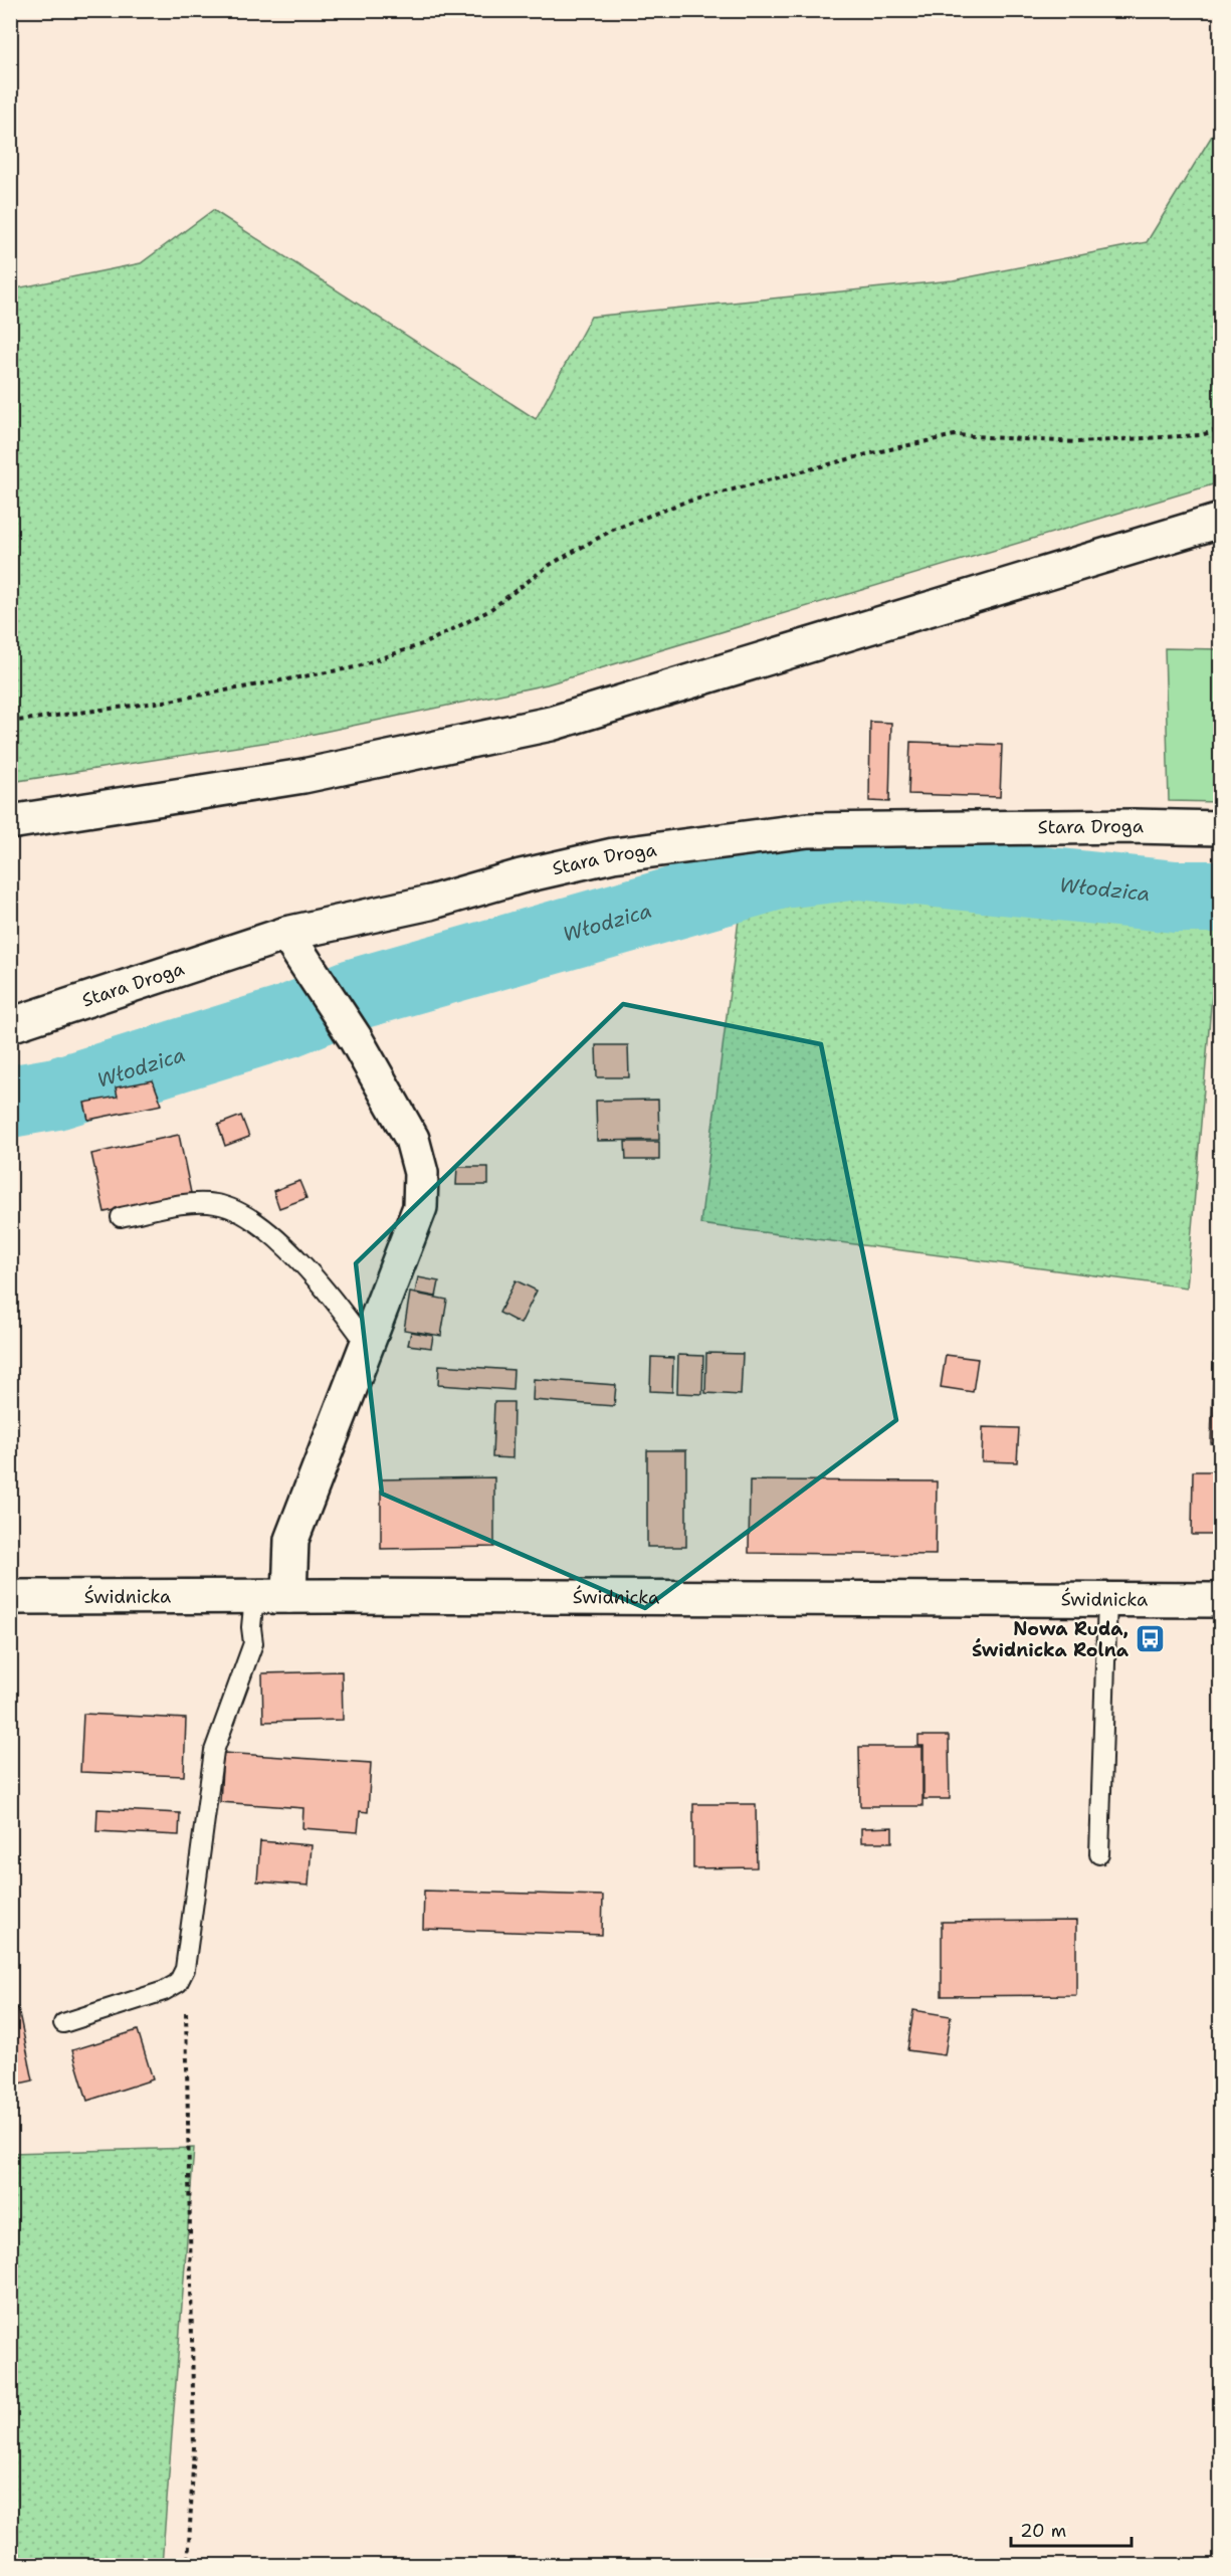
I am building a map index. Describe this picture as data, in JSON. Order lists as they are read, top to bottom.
{
  "streets": {
    "street": ["Stara Droga", "Świdnicka"]
  },
  "water": ["Włodzica"],
  "places": {
    "bus stop": ["Nowa Ruda, Świdnicka Rolna"]
  },
  "scale_bar": "20 m"
}
